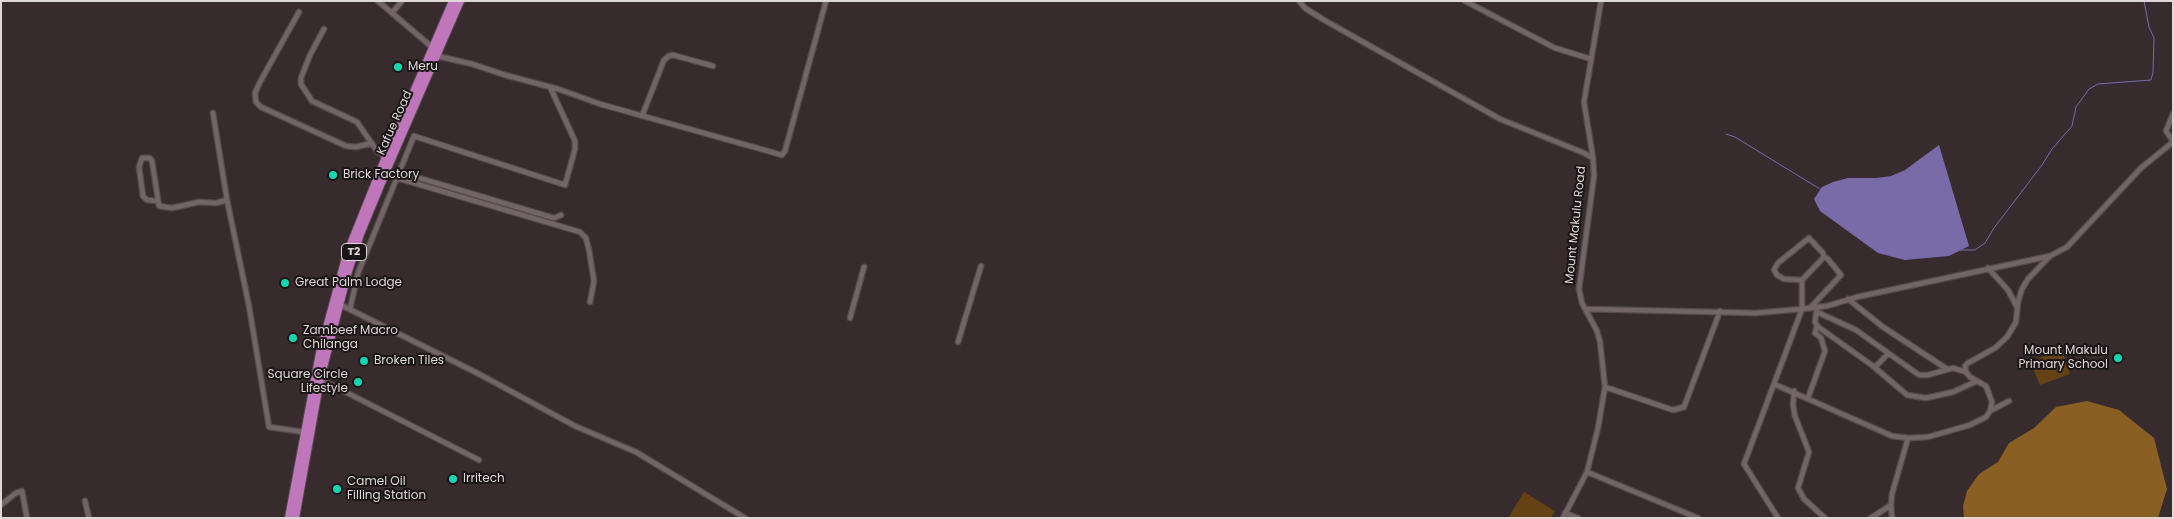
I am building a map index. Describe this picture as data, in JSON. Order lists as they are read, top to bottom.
{
  "streets": {
    "highway": ["Kafue Road", "T2"],
    "street": ["Mount Makulu Road"]
  },
  "places": [
    "Meru",
    "Brick Factory",
    "Great Palm Lodge",
    "Zambeef Macro Chilanga",
    "Mount Makulu Primary School",
    "Broken Tiles",
    "Square Circle Lifestyle",
    "Irritech",
    "Camel Oil Filling Station"
  ]
}
